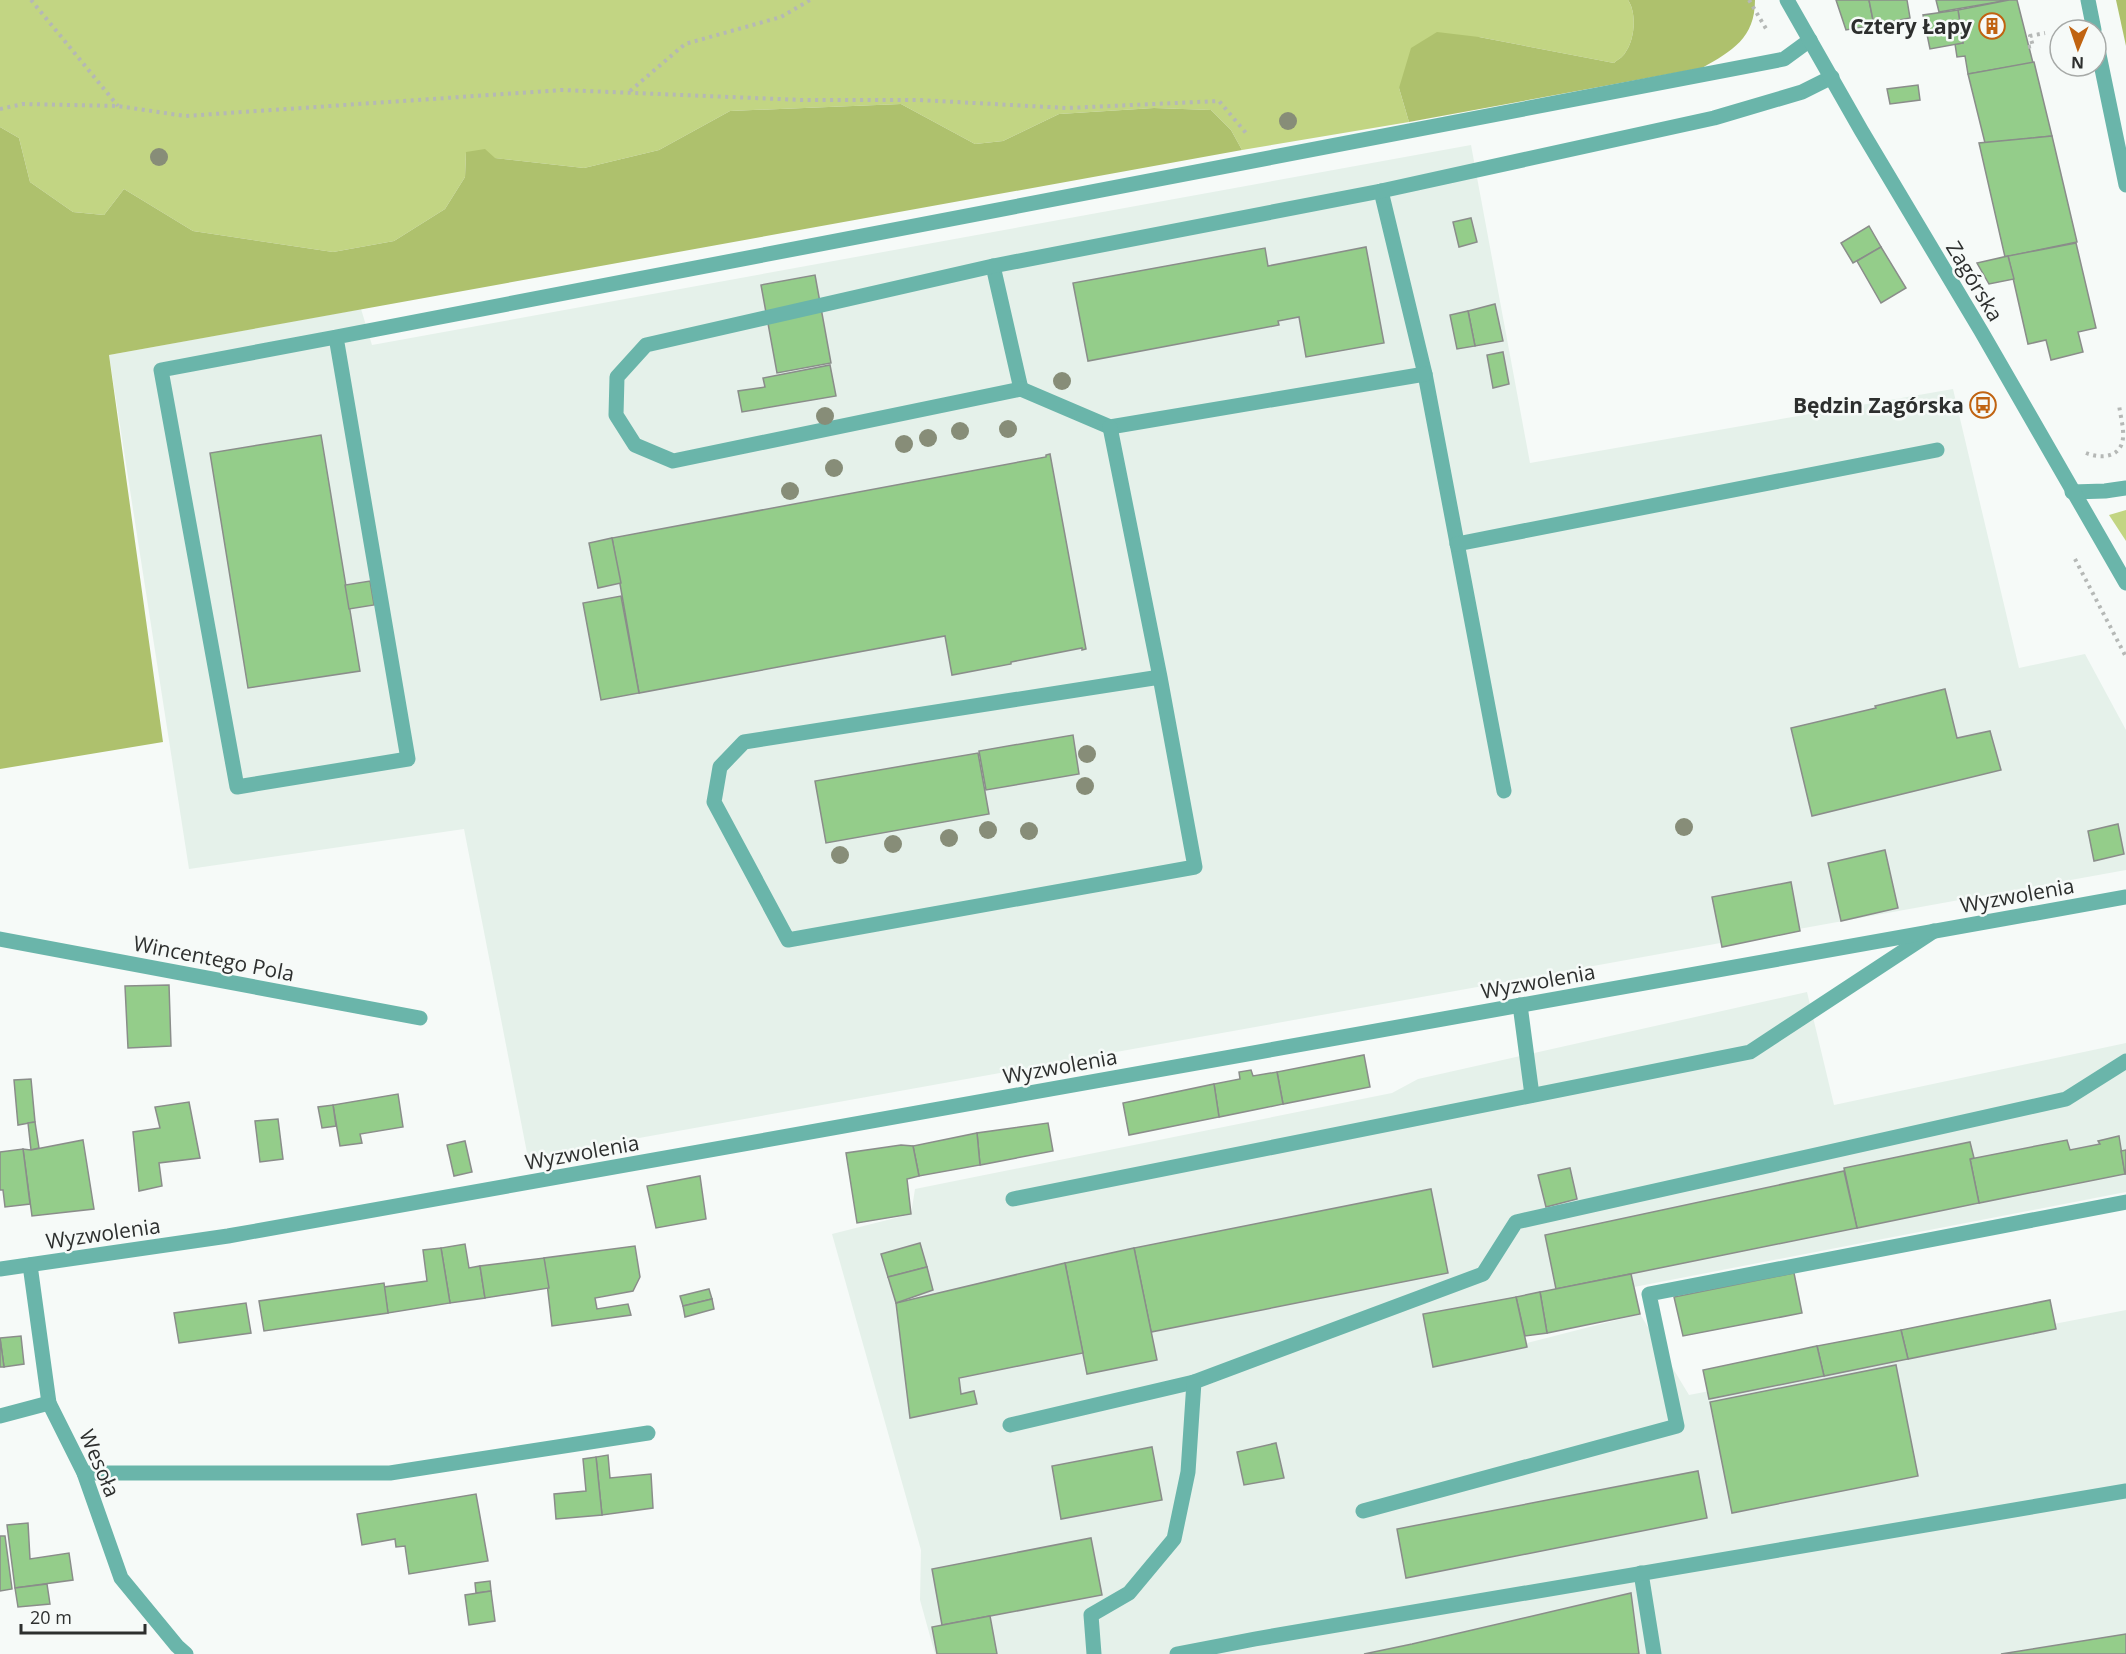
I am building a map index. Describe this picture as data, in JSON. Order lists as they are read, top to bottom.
{
  "streets": {
    "street": [
      "Zagórska",
      "Wyzwolenia",
      "Wincentego Pola",
      "Wesoła"
    ]
  },
  "crossings": [
    ["Wyzwolenia", "Wesoła"]
  ],
  "places": {
    "building": ["Cztery Łapy"],
    "bus stop": ["Będzin Zagórska"]
  },
  "scale_bar": "20 m",
  "north": "bottom"
}
